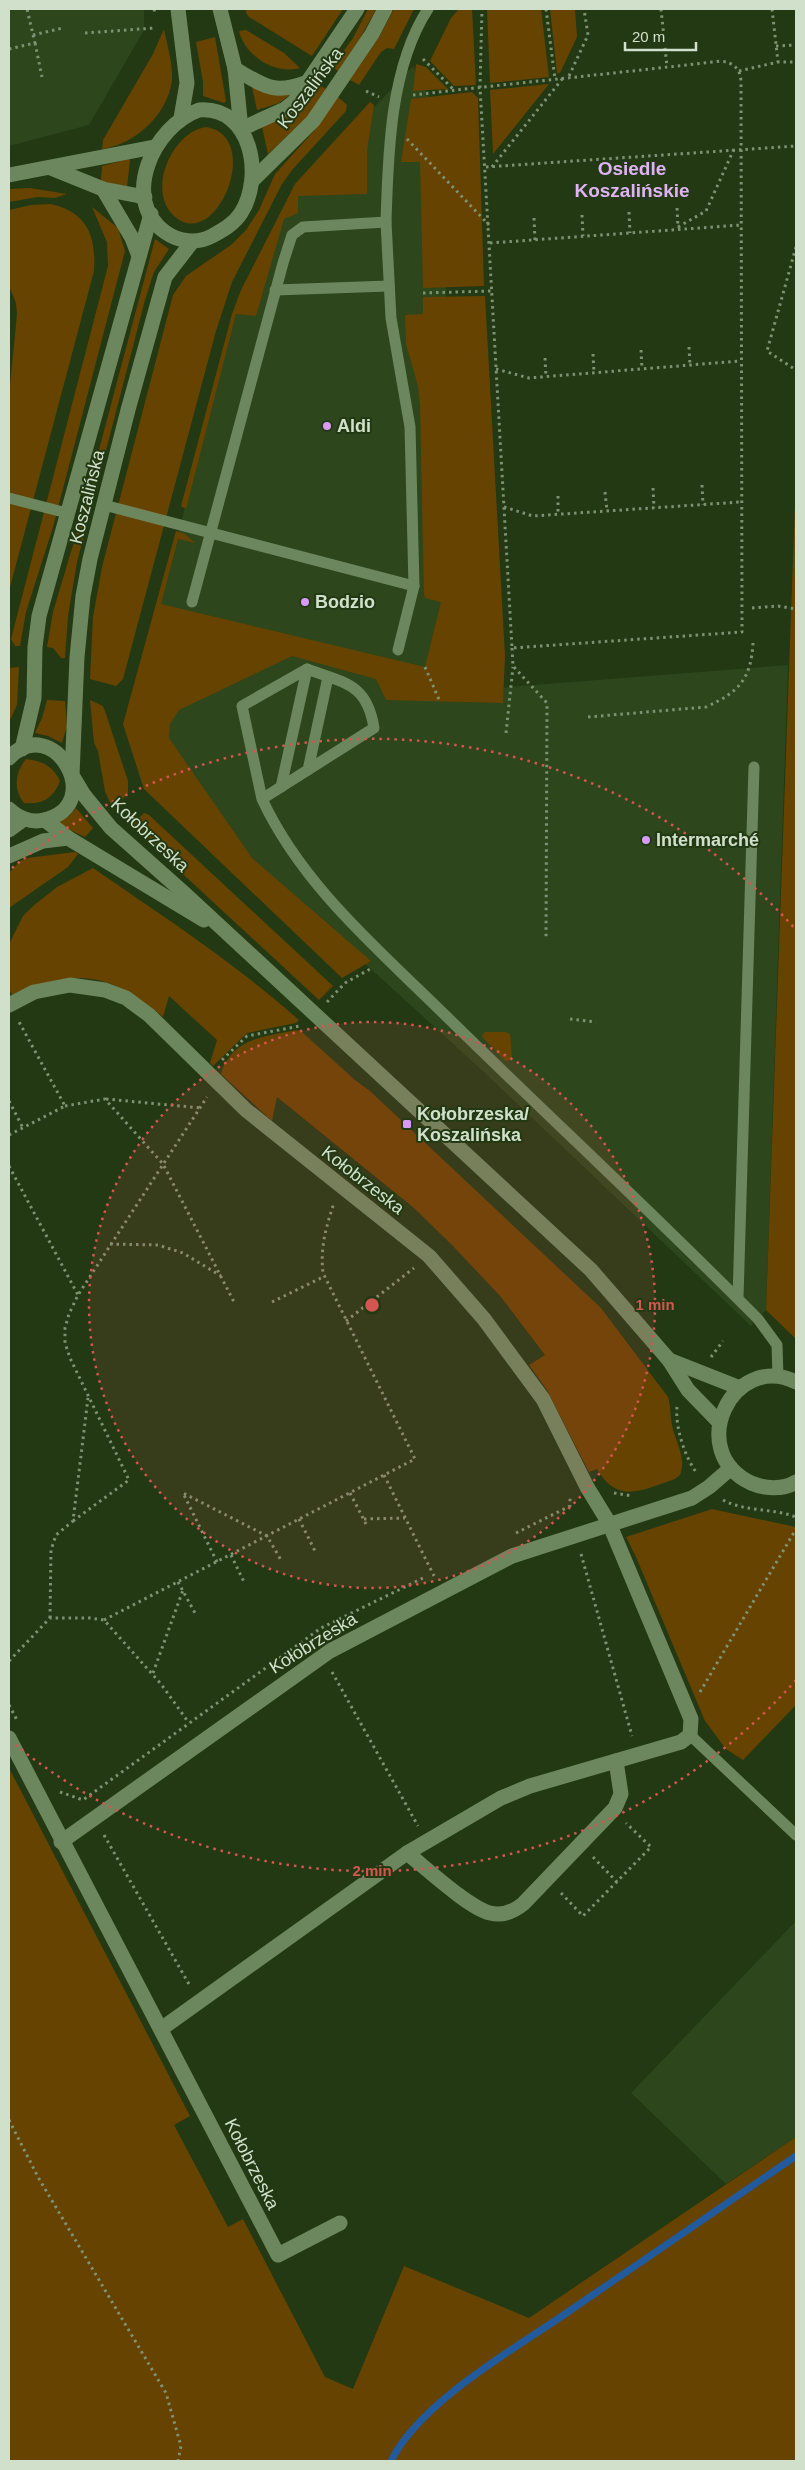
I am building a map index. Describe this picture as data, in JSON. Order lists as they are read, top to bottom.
{
  "streets": {
    "street": ["Koszalińska", "Kołobrzeska"]
  },
  "crossings": [
    ["Koszalińska", "Kołobrzeska"]
  ],
  "districts": ["Osiedle Koszalińskie"],
  "places": {
    "other": ["Aldi", "Bodzio", "Intermarché"],
    "transit": ["Kołobrzeska/ Koszalińska"]
  },
  "scale_bar": "20 m",
  "rings": ["1 min", "2 min"]
}
